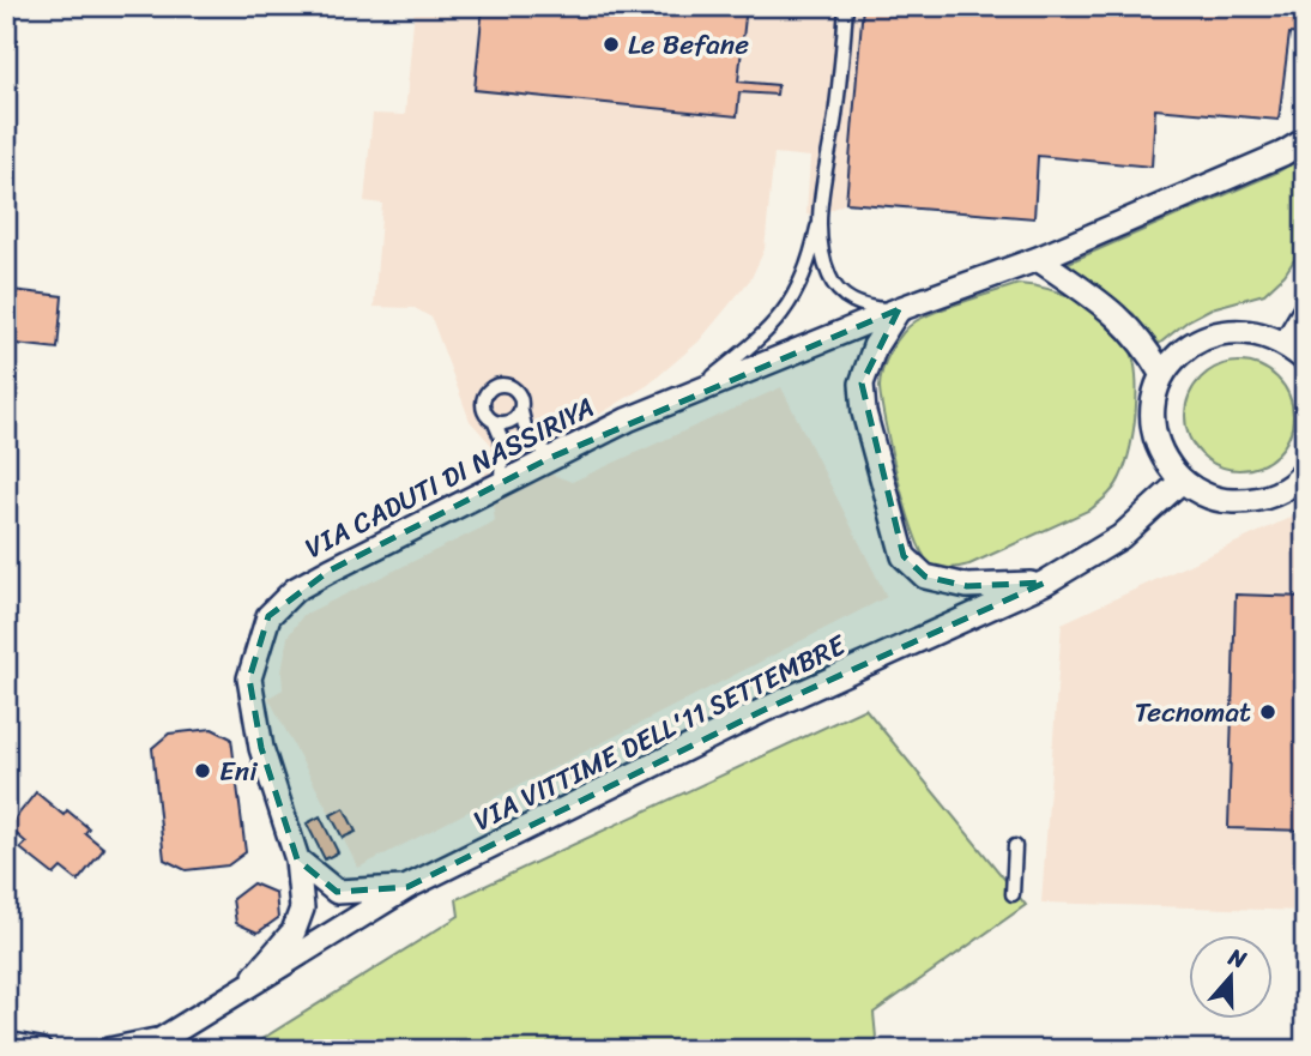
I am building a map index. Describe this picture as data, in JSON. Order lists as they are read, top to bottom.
{
  "streets": {
    "street": ["VIA CADUTI DI NASSIRIYA", "VIA VITTIME DELL'11 SETTEMBRE"]
  },
  "crossings": [
    ["VIA CADUTI DI NASSIRIYA", "VIA VITTIME DELL'11 SETTEMBRE"]
  ],
  "places": ["Le Befane", "Tecnomat", "Eni"],
  "north": "top"
}
